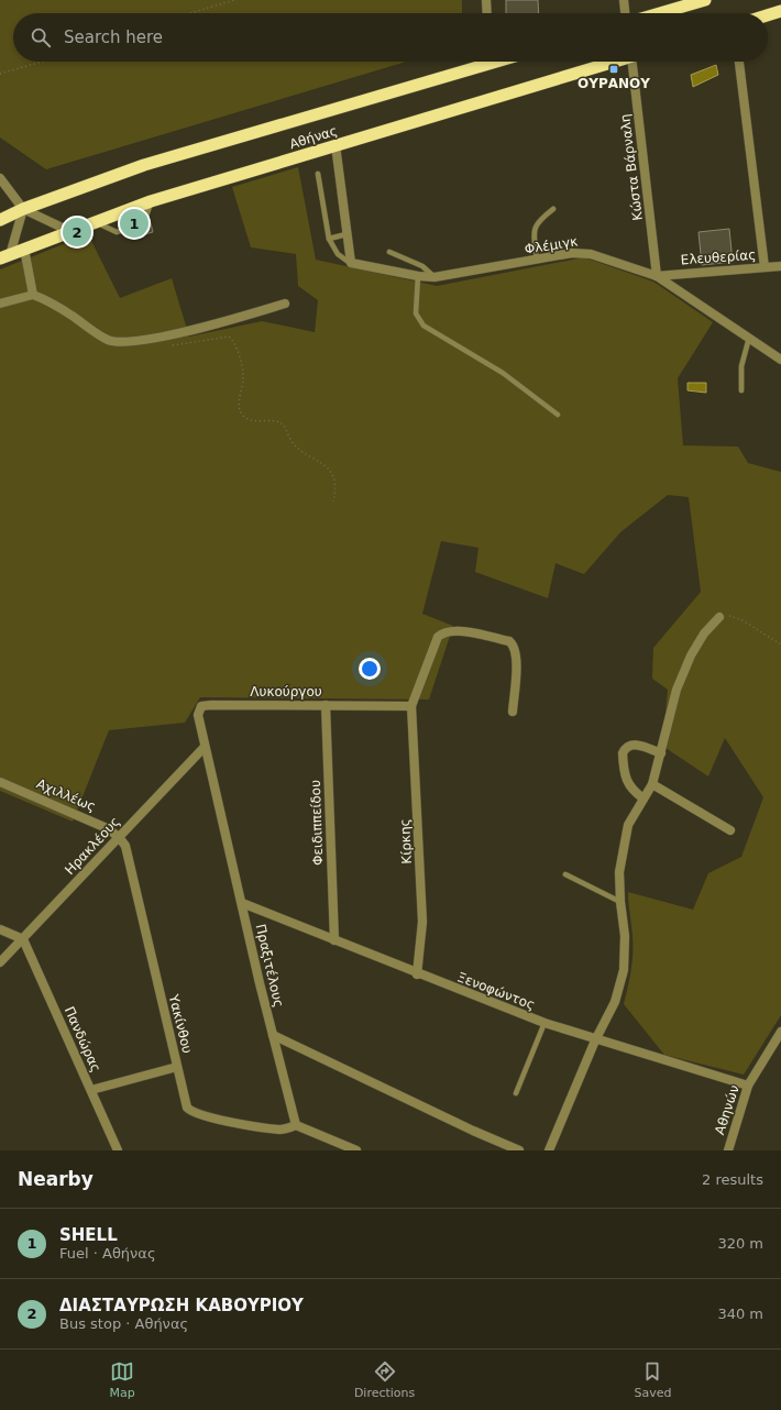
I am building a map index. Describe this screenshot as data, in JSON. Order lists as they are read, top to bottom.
{
  "streets": {
    "highway": ["Αθήνας"],
    "street": [
      "Κώστα Βάρναλη",
      "Φλέμιγκ",
      "Ελευθερίας",
      "Λυκούργου",
      "Αχιλλέως",
      "Φειδιππείδου",
      "Κίρκης",
      "Ηρακλέους",
      "Πραξιτέλους",
      "Ξενοφώντος",
      "Υακίνθου",
      "Πανδώρας",
      "Αθηνών"
    ]
  },
  "crossings": [
    ["Κώστα Βάρναλη", "Φλέμιγκ"],
    ["Κώστα Βάρναλη", "Ελευθερίας"],
    ["Φλέμιγκ", "Ελευθερίας"],
    ["Λυκούργου", "Φειδιππείδου"],
    ["Λυκούργου", "Κίρκης"],
    ["Λυκούργου", "Ηρακλέους"],
    ["Λυκούργου", "Πραξιτέλους"],
    ["Αχιλλέως", "Ηρακλέους"],
    ["Αχιλλέως", "Υακίνθου"],
    ["Φειδιππείδου", "Ξενοφώντος"],
    ["Κίρκης", "Ξενοφώντος"],
    ["Ηρακλέους", "Πραξιτέλους"],
    ["Ηρακλέους", "Υακίνθου"],
    ["Ηρακλέους", "Πανδώρας"],
    ["Πραξιτέλους", "Ξενοφώντος"],
    ["Πραξιτέλους", "Υακίνθου"],
    ["Ξενοφώντος", "Αθηνών"]
  ],
  "places": {
    "transit": ["ΟΥΡΑΝΟΥ"]
  },
  "page": {
    "search": "Search here",
    "pins": ["1", "2"],
    "heading": ["Nearby", "2 results"],
    "list": [
      {
        "mark": "1",
        "name": "SHELL",
        "note": "Fuel · Αθήνας",
        "value": "320 m"
      },
      {
        "mark": "2",
        "name": "ΔΙΑΣΤΑΥΡΩΣΗ ΚΑΒΟΥΡΙΟΥ",
        "note": "Bus stop · Αθήνας",
        "value": "340 m"
      }
    ],
    "nav": ["Map", "Directions", "Saved"]
  }
}
